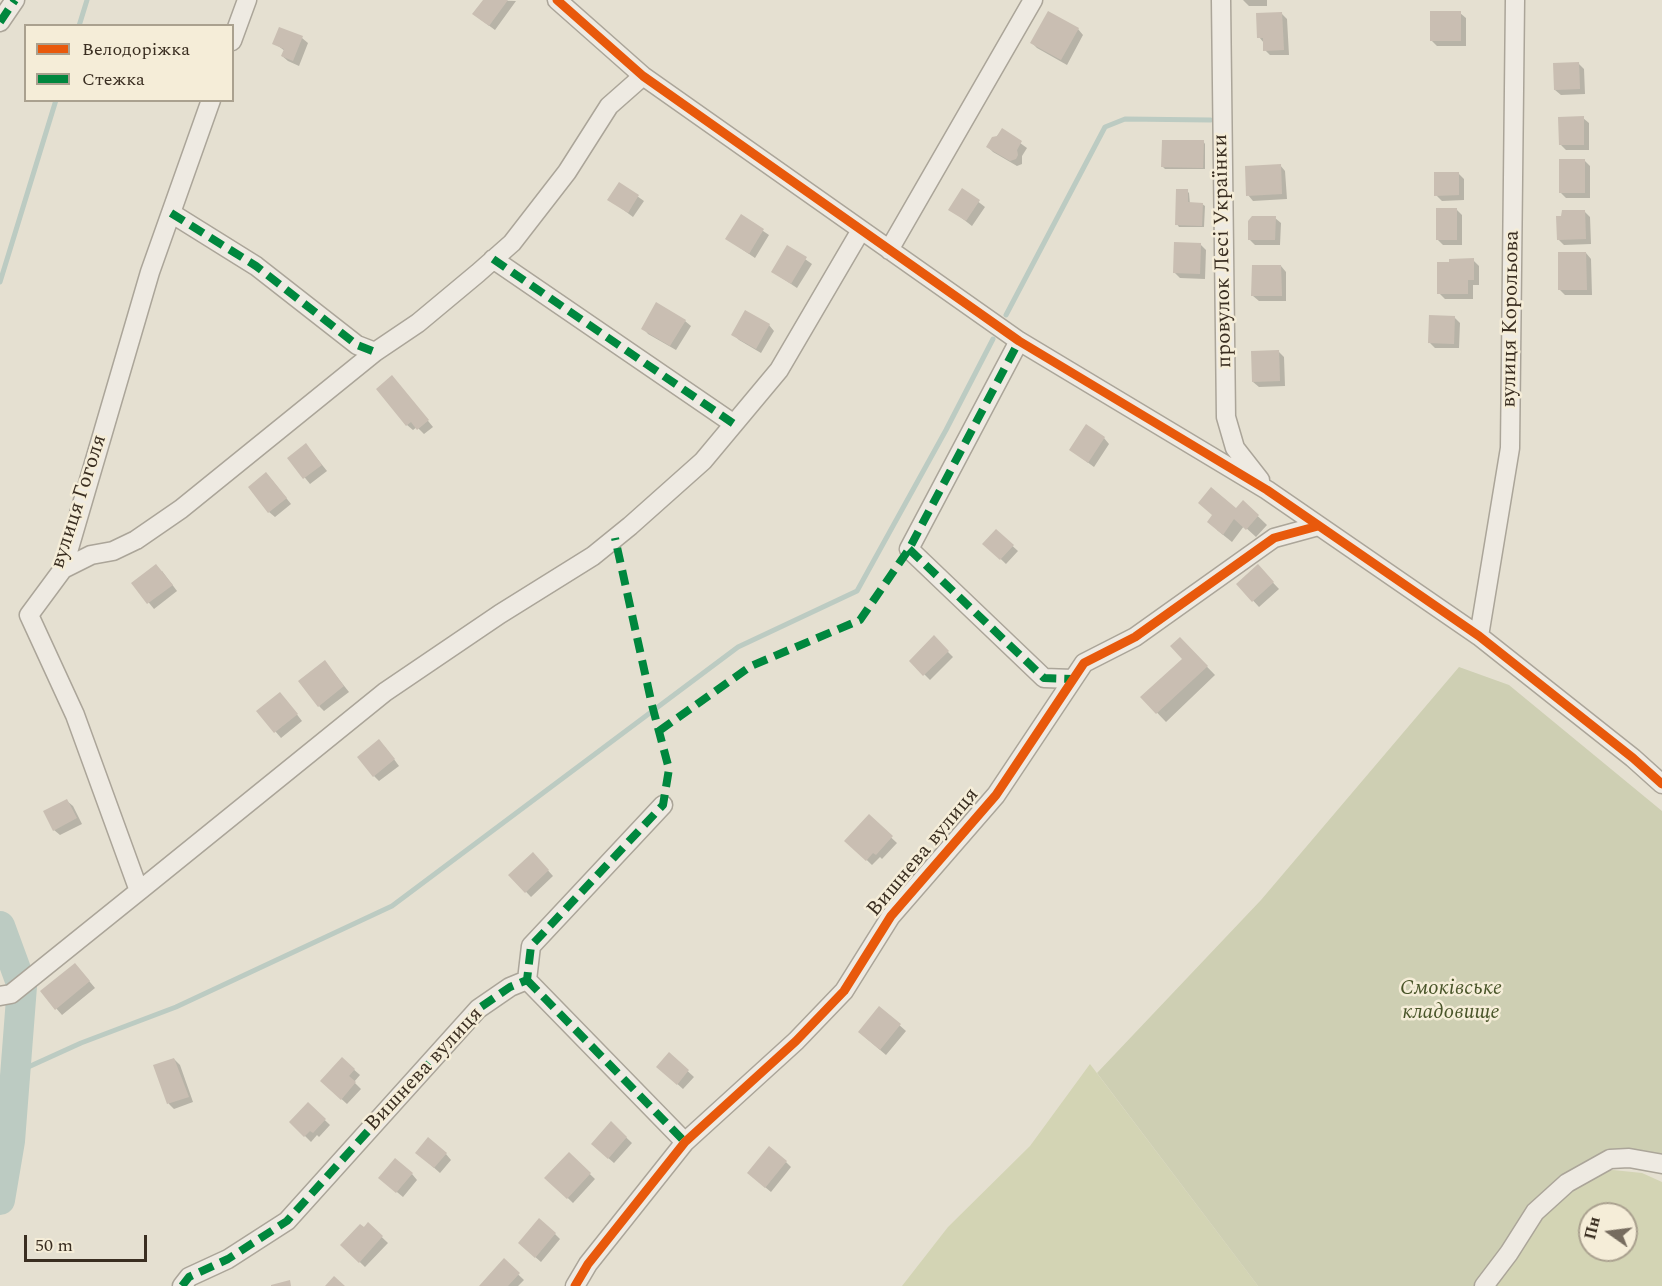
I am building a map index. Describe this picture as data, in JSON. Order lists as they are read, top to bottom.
{
  "streets": {
    "street": [
      "провулок Лесі Українки",
      "вулиця Корольова",
      "вулиця Гоголя",
      "Вишнева вулиця"
    ]
  },
  "parks": ["Смоківське кладовище"],
  "legend": ["Велодоріжка", "Стежка"],
  "scale_bar": "50 m",
  "north": "left"
}
